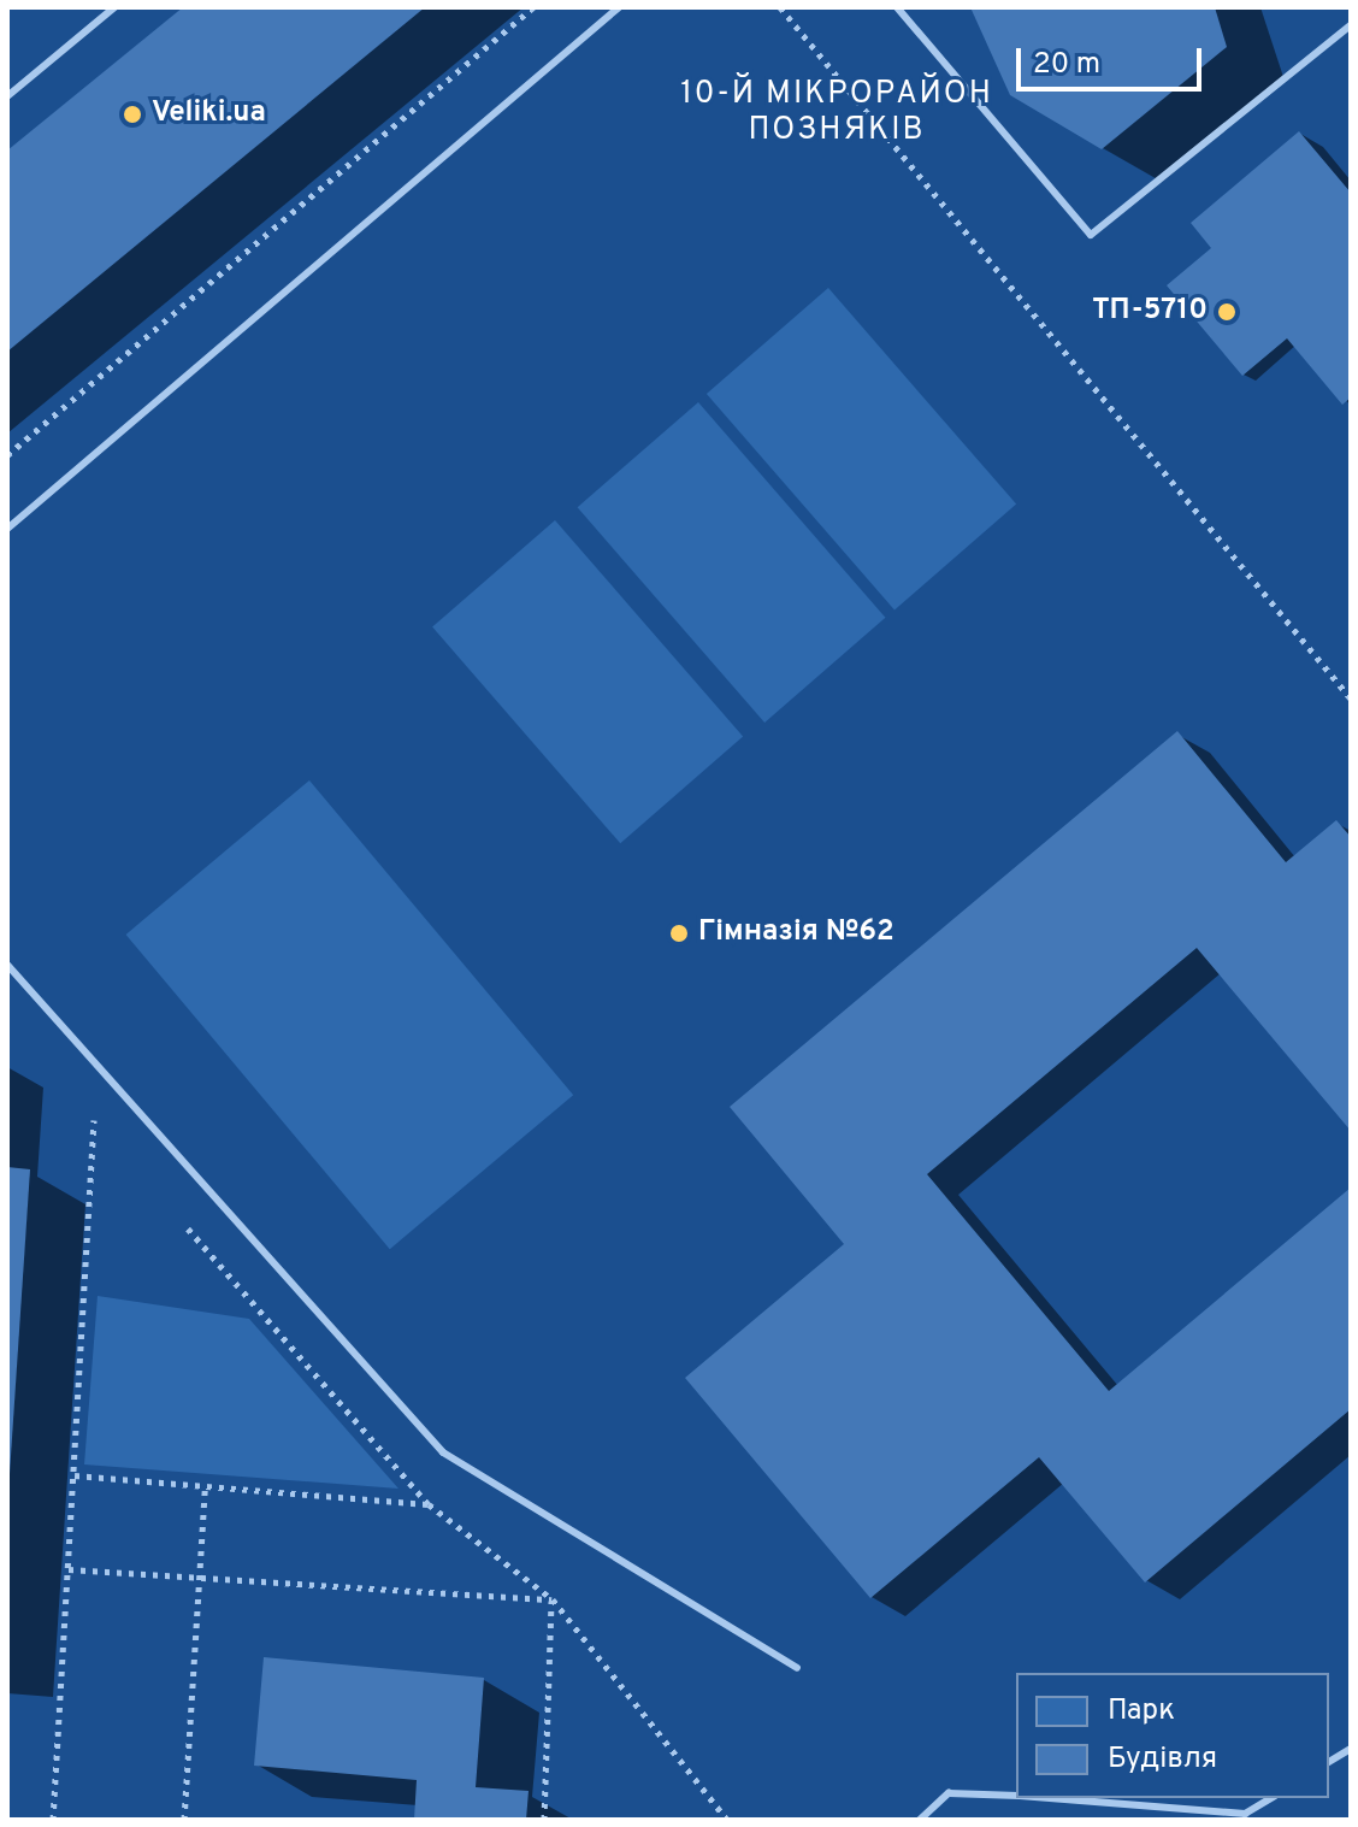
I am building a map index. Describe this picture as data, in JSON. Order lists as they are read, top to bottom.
{
  "districts": ["10-Й МІКРОРАЙОН ПОЗНЯКІВ"],
  "places": ["Veliki.ua", "ТП-5710", "Гімназія №62"],
  "legend": ["Парк", "Будівля"],
  "scale_bar": "20 m"
}
